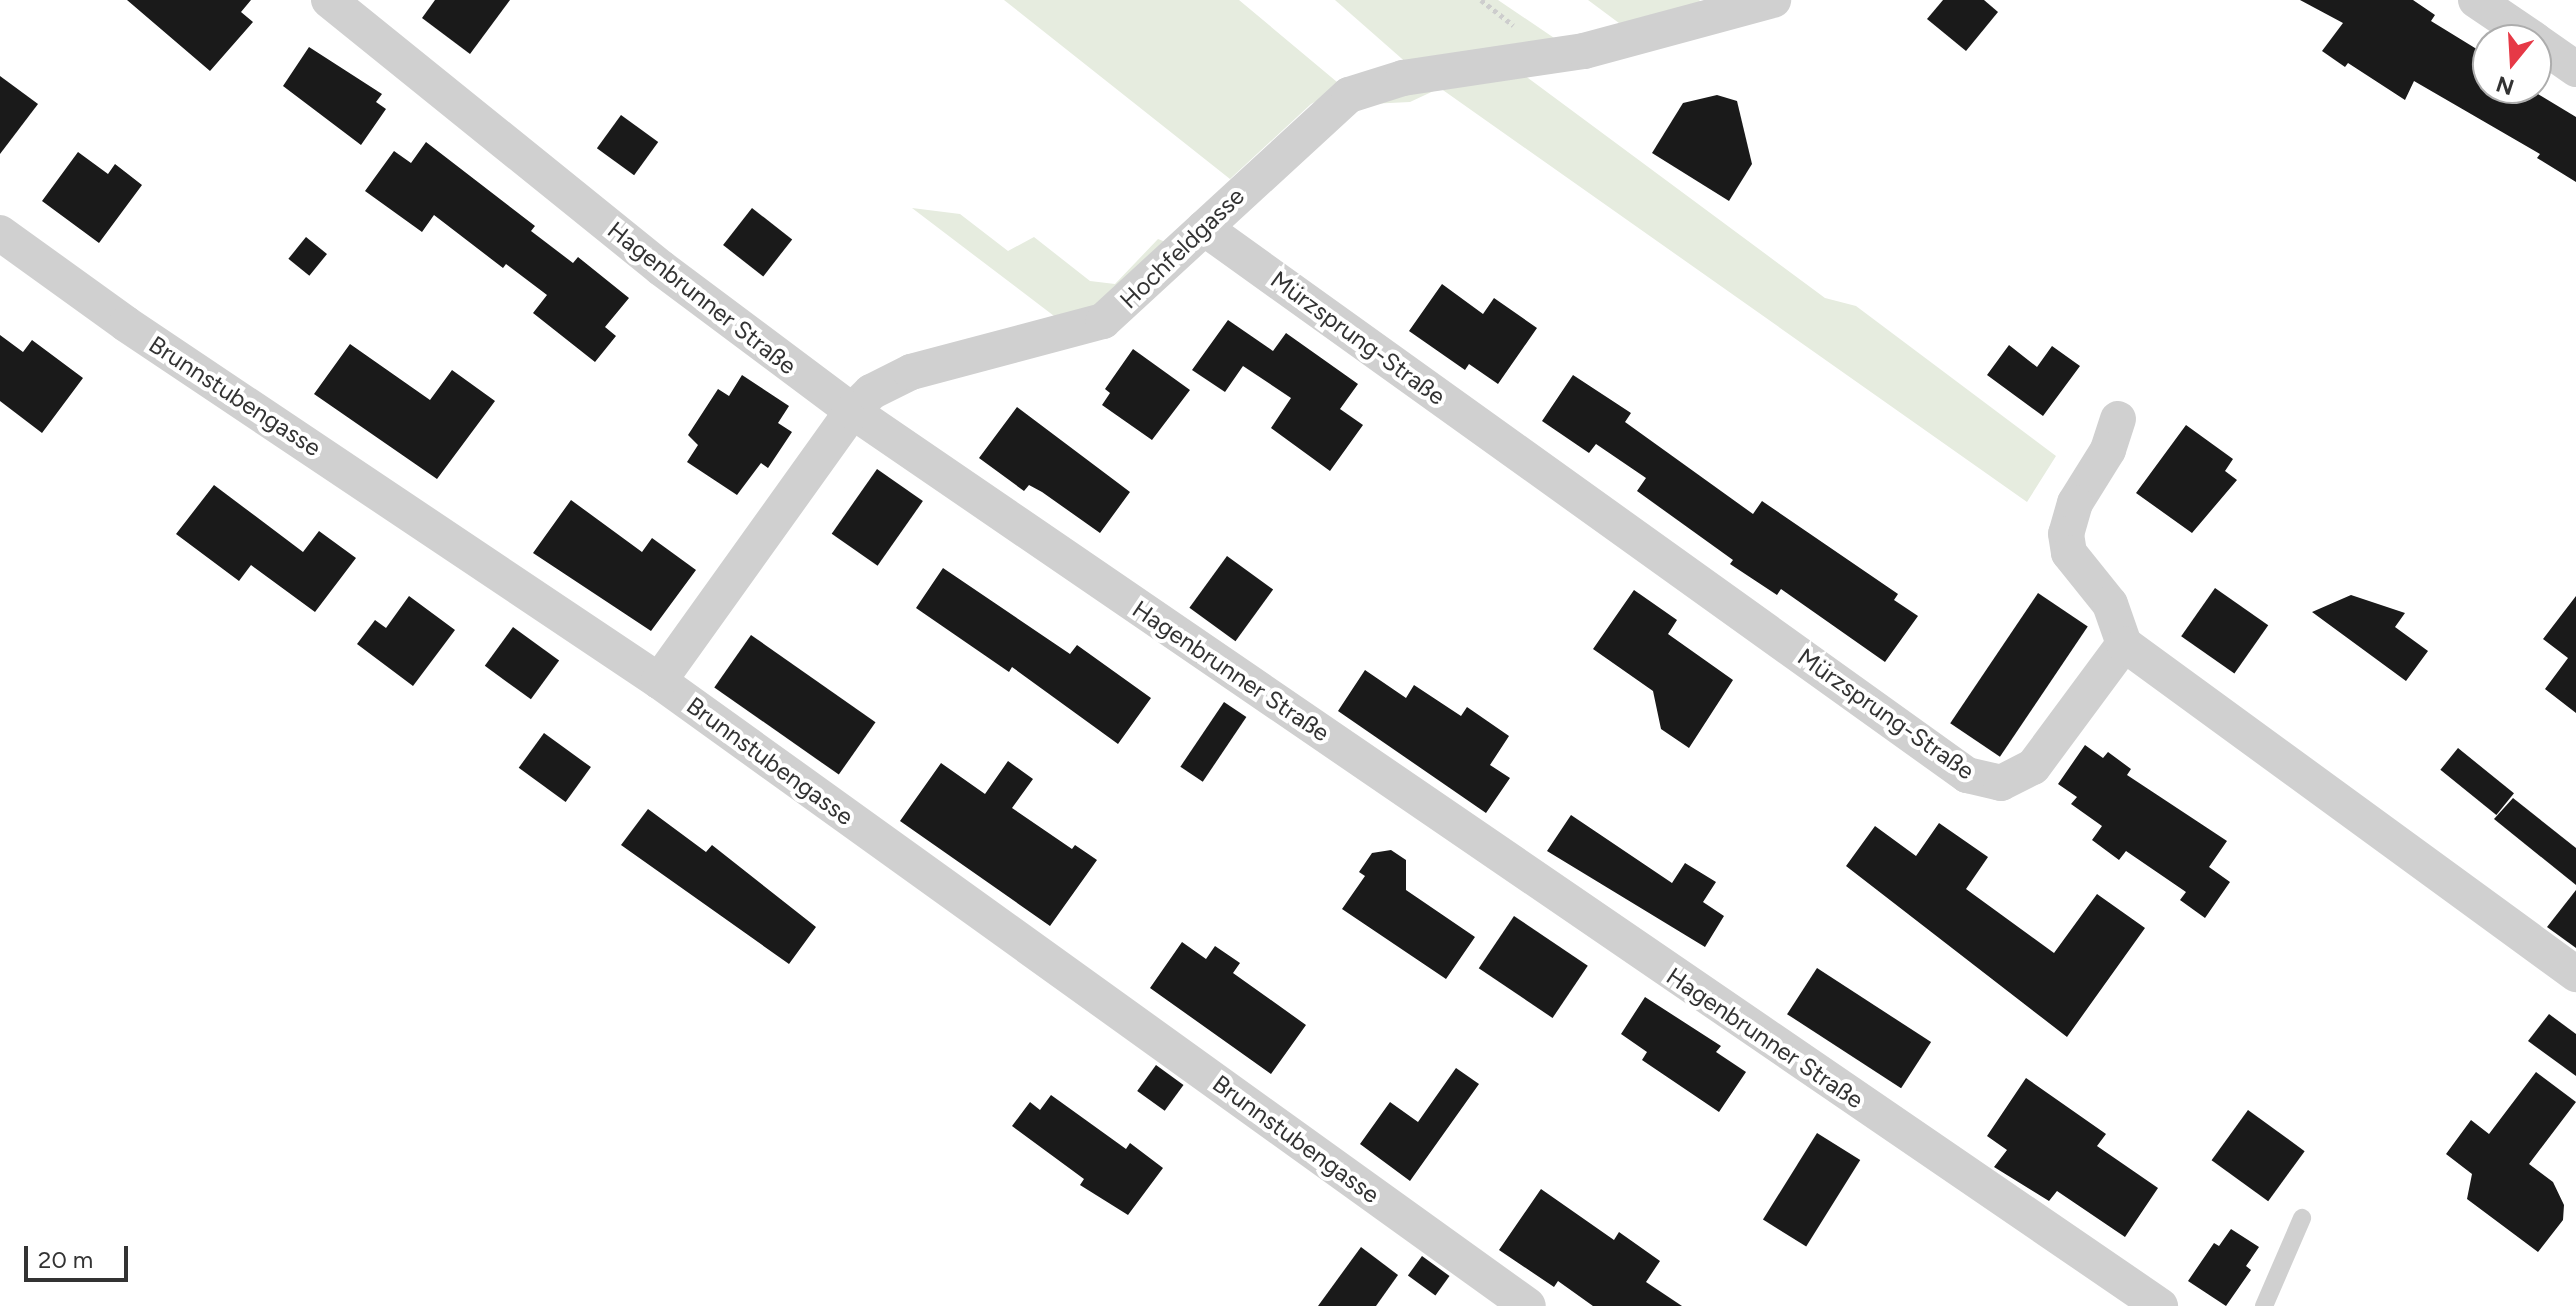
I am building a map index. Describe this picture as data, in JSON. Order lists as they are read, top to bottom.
{
  "streets": {
    "street": [
      "Hochfeldgasse",
      "Hagenbrunner Straße",
      "Mürzsprung-Straße",
      "Brunnstubengasse"
    ]
  },
  "crossings": [
    ["Hochfeldgasse", "Hagenbrunner Straße"],
    ["Hochfeldgasse", "Mürzsprung-Straße"],
    ["Hochfeldgasse", "Brunnstubengasse"]
  ],
  "scale_bar": "20 m",
  "north": "bottom"
}
